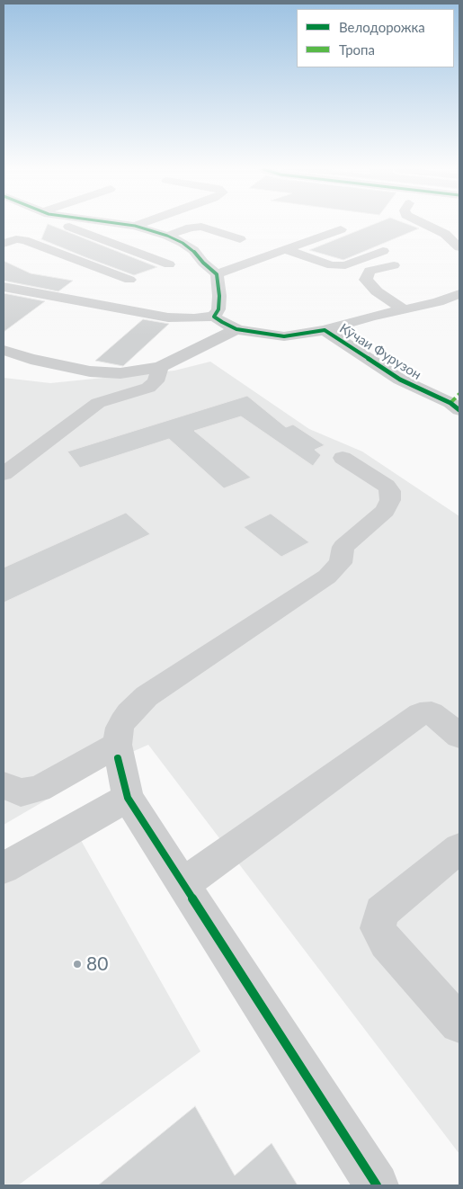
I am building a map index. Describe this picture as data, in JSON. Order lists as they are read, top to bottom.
{
  "streets": {
    "street": ["Кӯчаи Фурузон"]
  },
  "places": ["80"],
  "legend": ["Велодорожка", "Тропа"]
}
